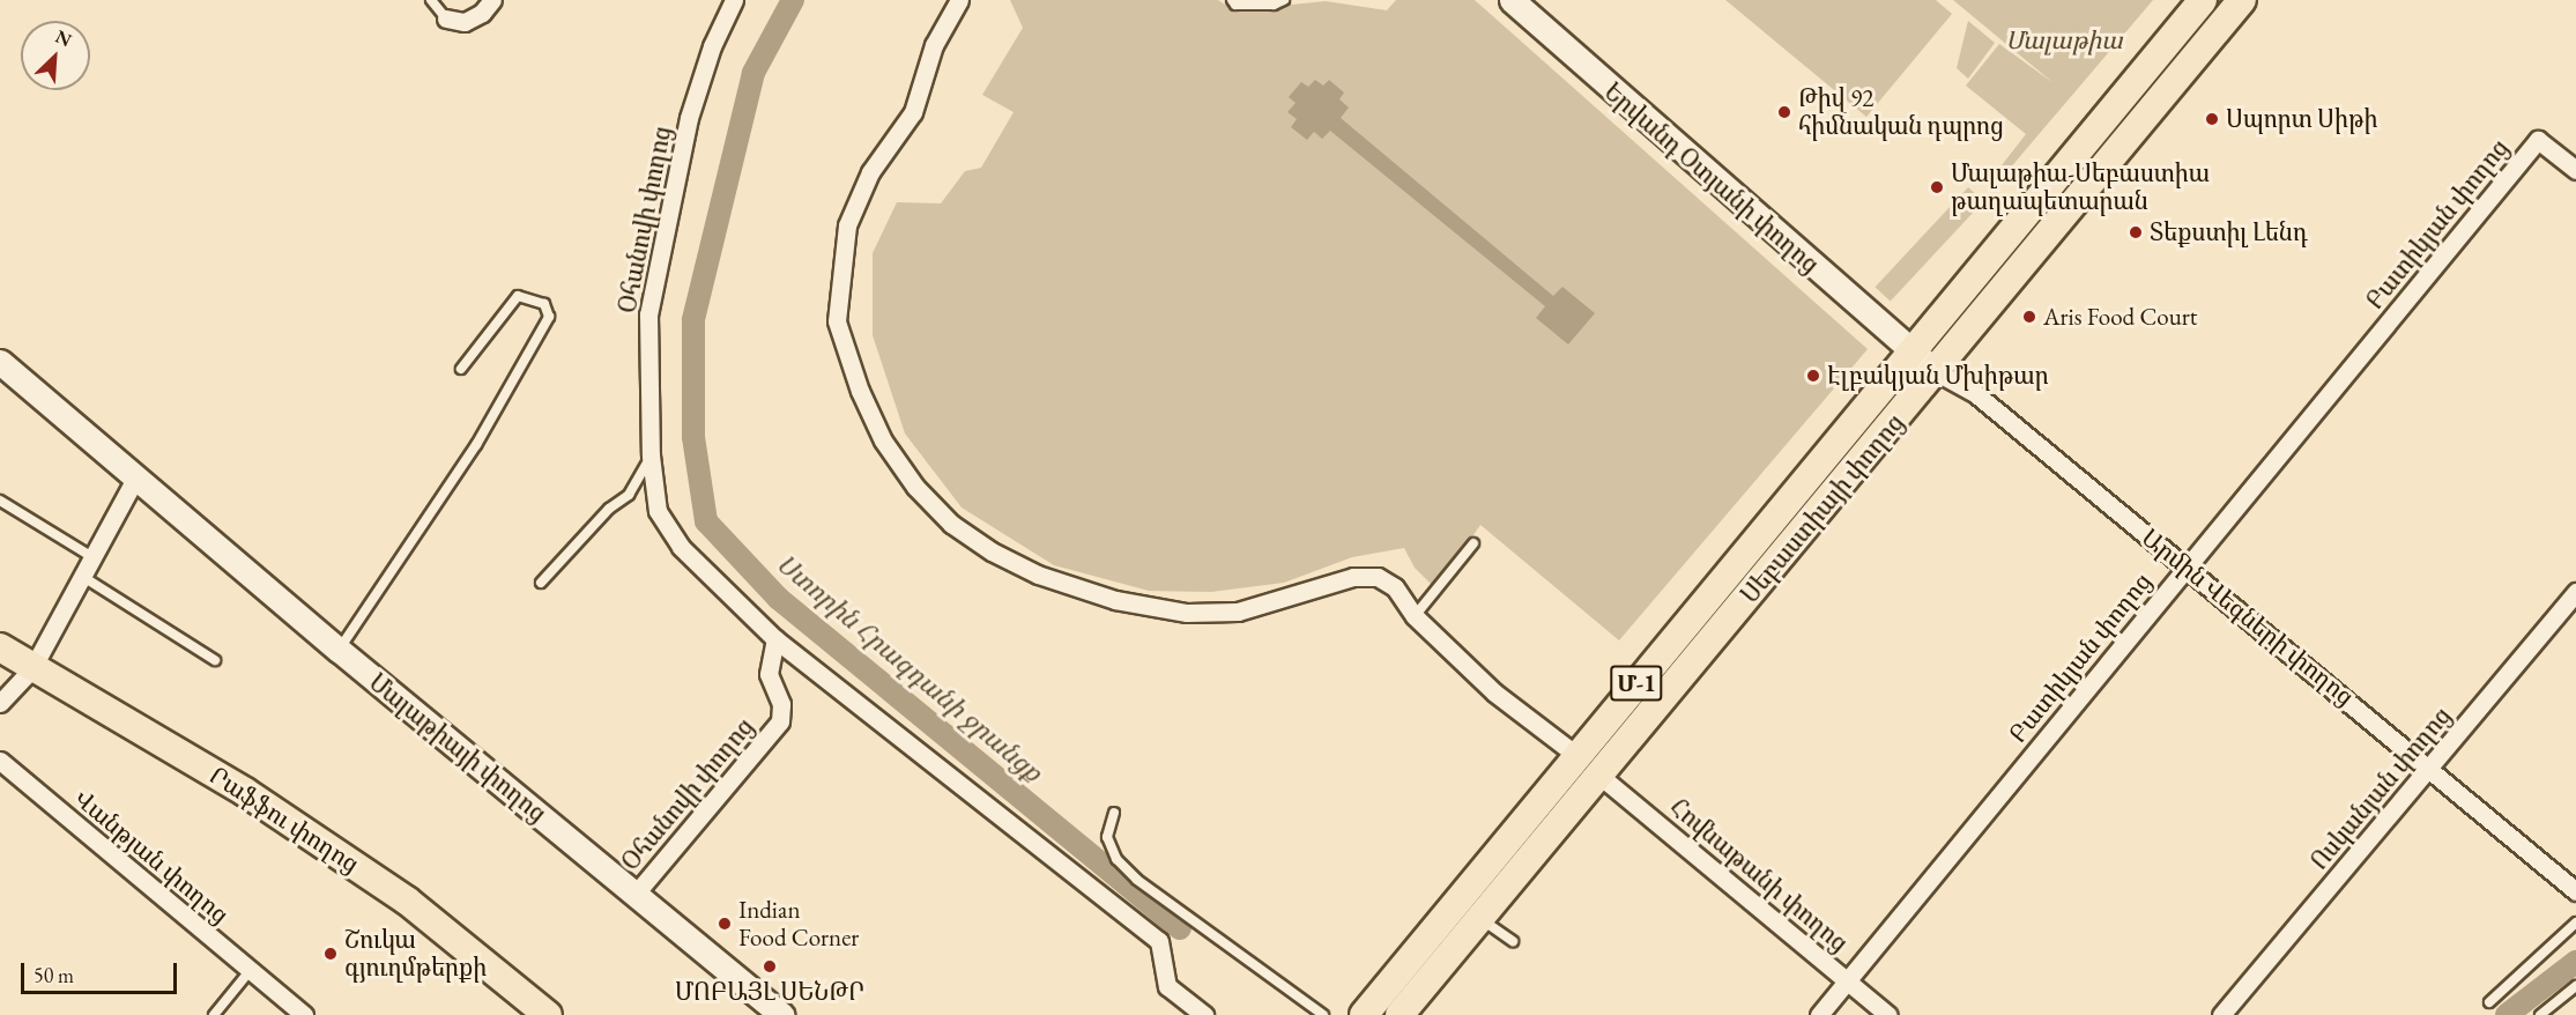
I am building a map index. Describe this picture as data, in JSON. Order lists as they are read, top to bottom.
{
  "streets": {
    "main road": ["Սեբաստիայի փողոց", "Մ-1", "Րաֆֆու փողոց"],
    "street": [
      "Երվանդ Օտյանի փողոց",
      "Օհանովի փողոց",
      "Բատիկյան փողոց",
      "Արմին Վեգների փողոց",
      "Մալաթիայի փողոց",
      "Ոսկանյան փողոց",
      "Վանթյան փողոց",
      "Հովնաթանի փողոց"
    ]
  },
  "crossings": [
    ["Երվանդ Օտյանի փողոց", "Սեբաստիայի փողոց"],
    ["Երվանդ Օտյանի փողոց", "Արմին Վեգների փողոց"],
    ["Օհանովի փողոց", "Մալաթիայի փողոց"],
    ["Բատիկյան փողոց", "Արմին Վեգների փողոց"],
    ["Բատիկյան փողոց", "Հովնաթանի փողոց"],
    ["Սեբաստիայի փողոց", "Արմին Վեգների փողոց"],
    ["Սեբաստիայի փողոց", "Հովնաթանի փողոց"],
    ["Արմին Վեգների փողոց", "Ոսկանյան փողոց"]
  ],
  "water": ["Ստորին Հրազդանի ջրանցք"],
  "parks": ["Մալաթիա"],
  "places": [
    "Թիվ 92 հիմնական դպրոց",
    "Սպորտ Սիթի",
    "Մալաթիա-Սեբաստիա թաղապետարան",
    "Տեքստիլ Լենդ",
    "Aris Food Court",
    "Էլբակյան Մխիթար",
    "Indian Food Corner",
    "Շուկա գյուղմթերքի",
    "ՄՈԲԱՅԼ ՍԵՆԹՐ"
  ],
  "scale_bar": "50 m",
  "north": "top right"
}
